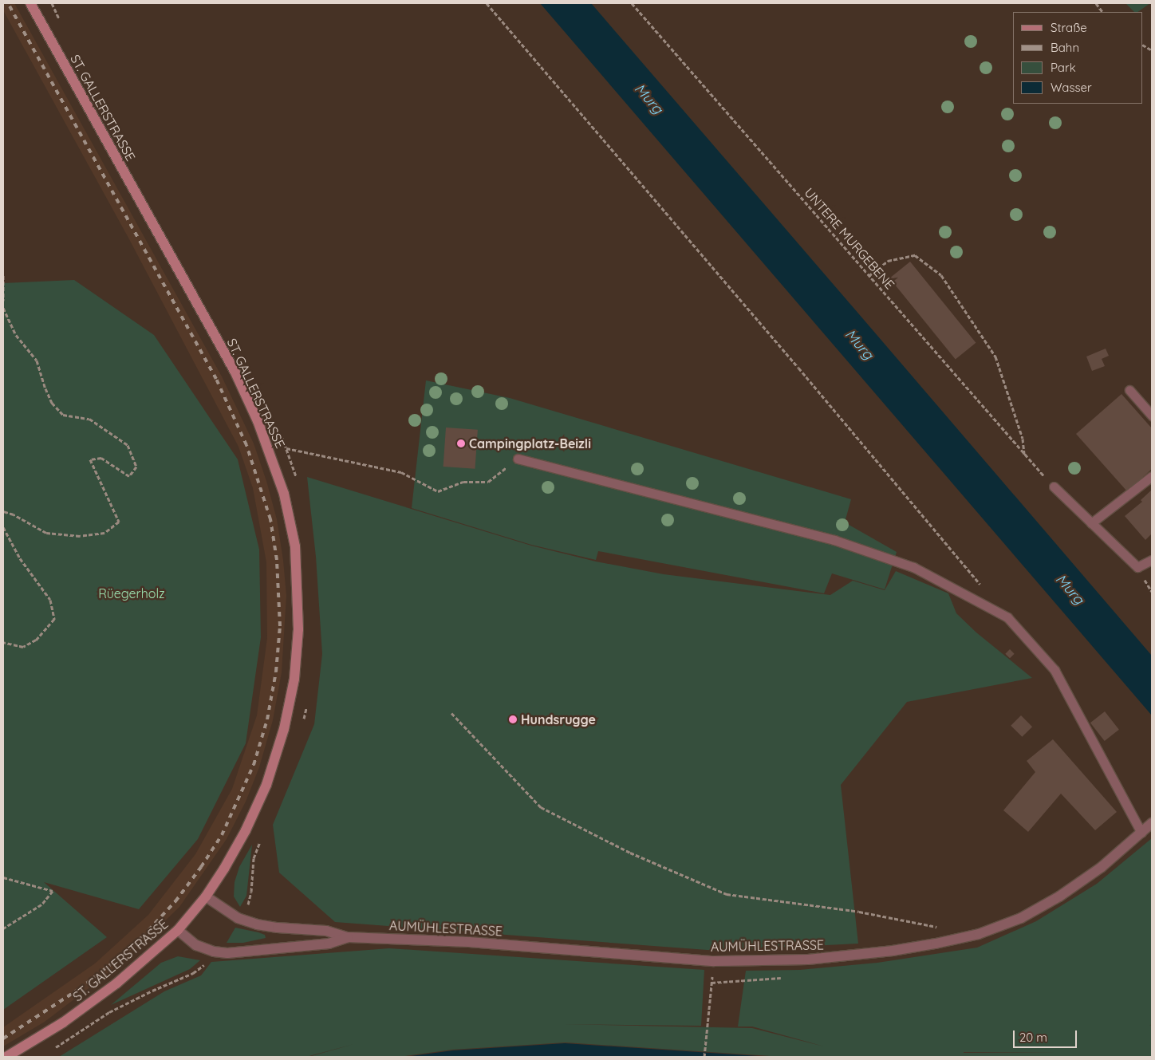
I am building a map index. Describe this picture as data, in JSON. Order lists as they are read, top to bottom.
{
  "streets": {
    "main road": ["ST. GALLERSTRASSE"],
    "street": ["AUMÜHLESTRASSE"],
    "path": ["UNTERE MURGEBENE"]
  },
  "crossings": [
    ["ST. GALLERSTRASSE", "AUMÜHLESTRASSE"]
  ],
  "water": ["Murg"],
  "parks": ["Rüegerholz"],
  "places": ["Campingplatz-Beizli", "Hundsrugge"],
  "legend": [
    "Straße",
    "Bahn",
    "Park",
    "Wasser"
  ],
  "scale_bar": "20 m"
}
